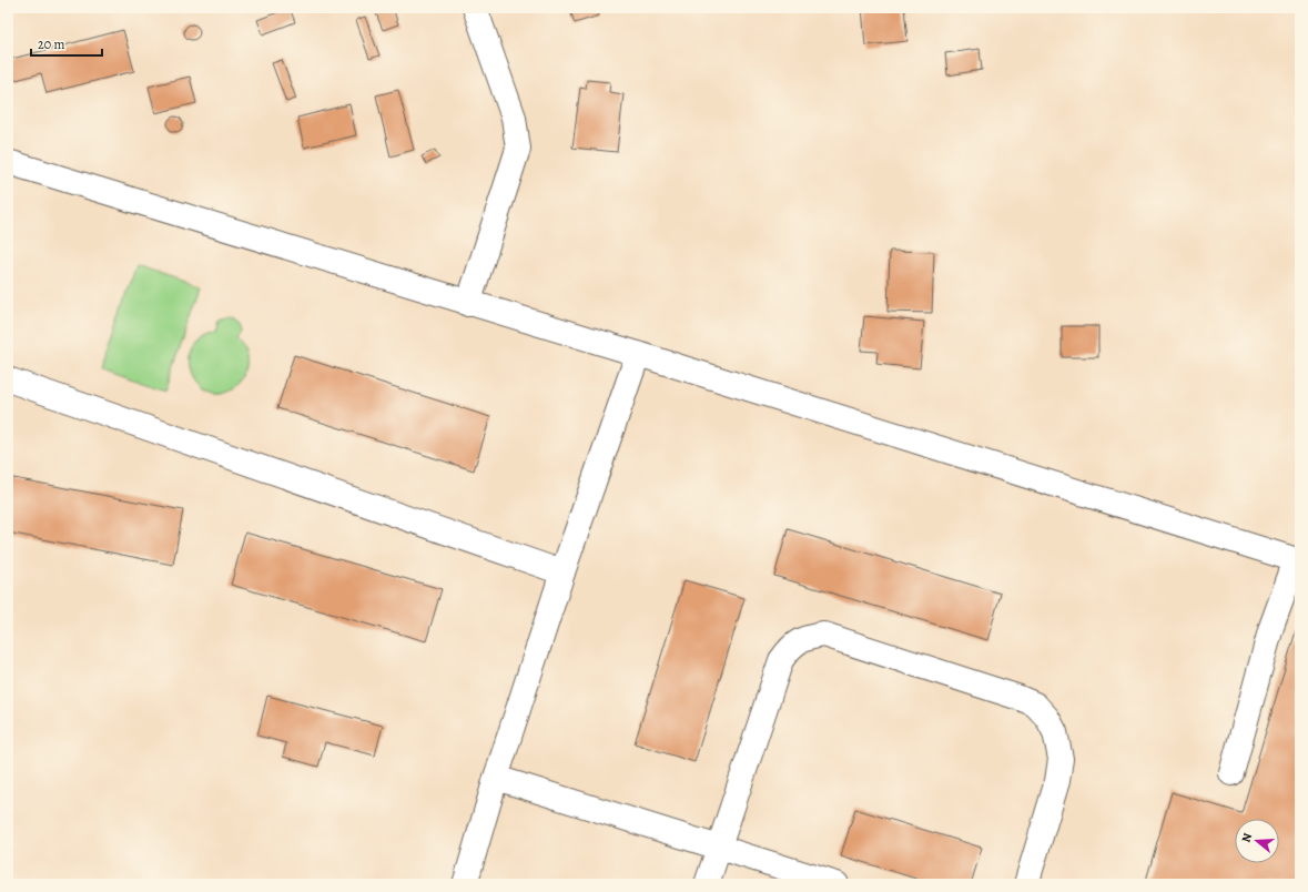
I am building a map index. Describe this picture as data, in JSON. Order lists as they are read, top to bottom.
{
  "scale_bar": "20 m",
  "north": "left"
}
